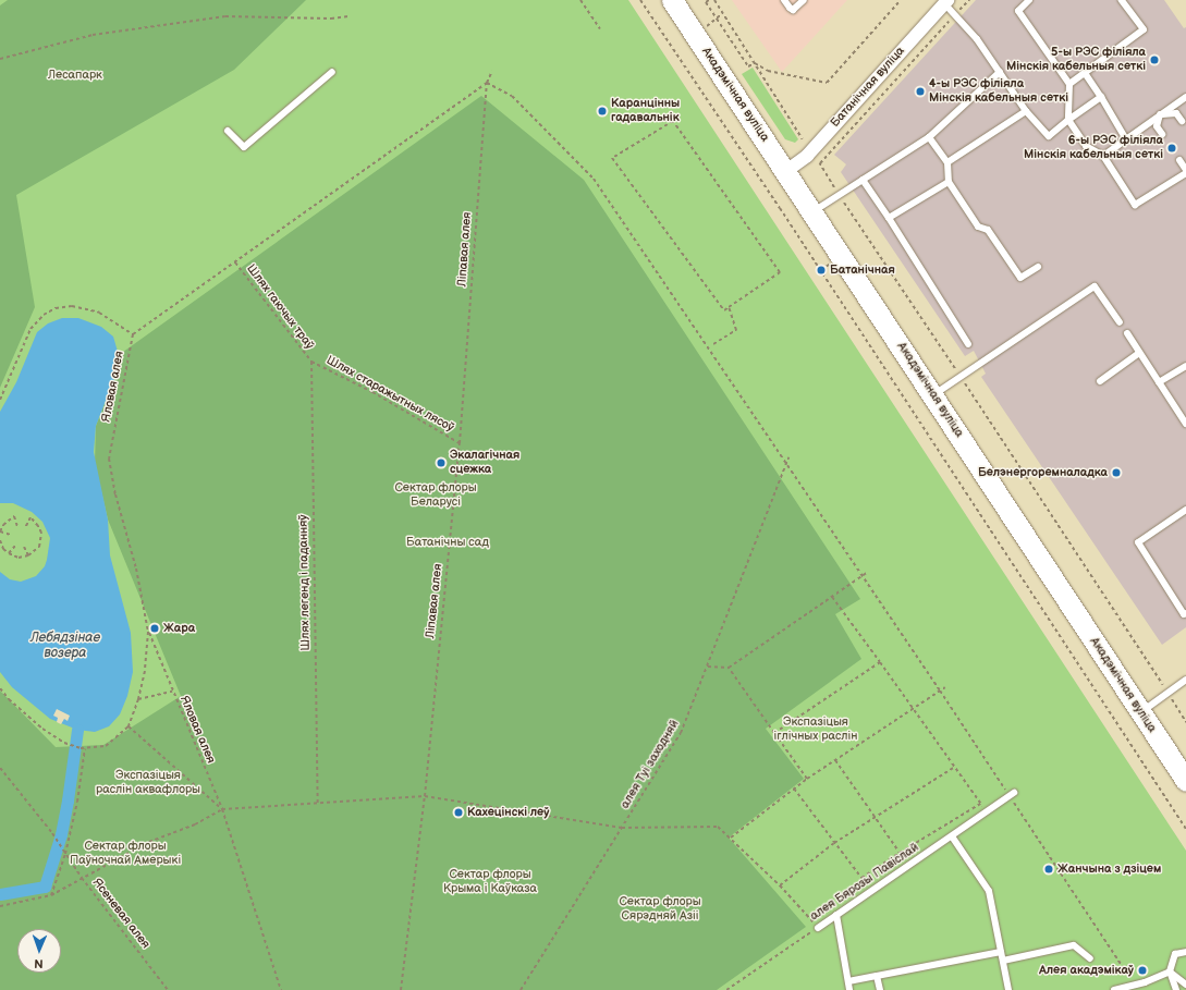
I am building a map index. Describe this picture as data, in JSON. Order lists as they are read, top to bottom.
{
  "streets": {
    "main road": ["Акадэмічная вуліца"],
    "street": ["Батанічная вуліца"],
    "lane": ["алея Бярозы Павіслай"],
    "path": [
      "Ліпавая алея",
      "Шлях гаючых траў",
      "Яловая алея",
      "Шлях старажытных лясоў",
      "Шлях легенд і паданняў",
      "алея Туі заходняй",
      "Ясеневая алея"
    ]
  },
  "crossings": [
    ["Батанічная вуліца", "Акадэмічная вуліца"],
    ["Ліпавая алея", "Шлях старажытных лясоў"],
    ["Шлях гаючых траў", "Шлях старажытных лясоў"],
    ["Шлях гаючых траў", "Шлях легенд і паданняў"],
    ["Шлях старажытных лясоў", "Шлях легенд і паданняў"]
  ],
  "water": ["Лебядзінае возера"],
  "parks": [
    "Лесапарк",
    "Сектар флоры Беларусі",
    "Батанічны сад",
    "Экспазіцыя іглічных раслін",
    "Экспазіцыя раслін аквафлоры",
    "Сектар флоры Паўночнай Амерыкі",
    "Сектар флоры Крыма і Каўказа",
    "Сектар флоры Сярэдняй Азіі"
  ],
  "places": [
    "5-ы РЭС філіяла Мінскія кабельныя сеткі",
    "4-ы РЭС філіяла Мінскія кабельныя сеткі",
    "Каранцінны гадавальнік",
    "6-ы РЭС філіяла Мінскія кабельныя сеткі",
    "Батанічная",
    "Экалагічная сцежка",
    "Белэнергоремналадка",
    "Жара",
    "Кахецінскі леў",
    "Жанчына з дзіцем",
    "Алея акадэмікаў"
  ],
  "north": "bottom"
}
